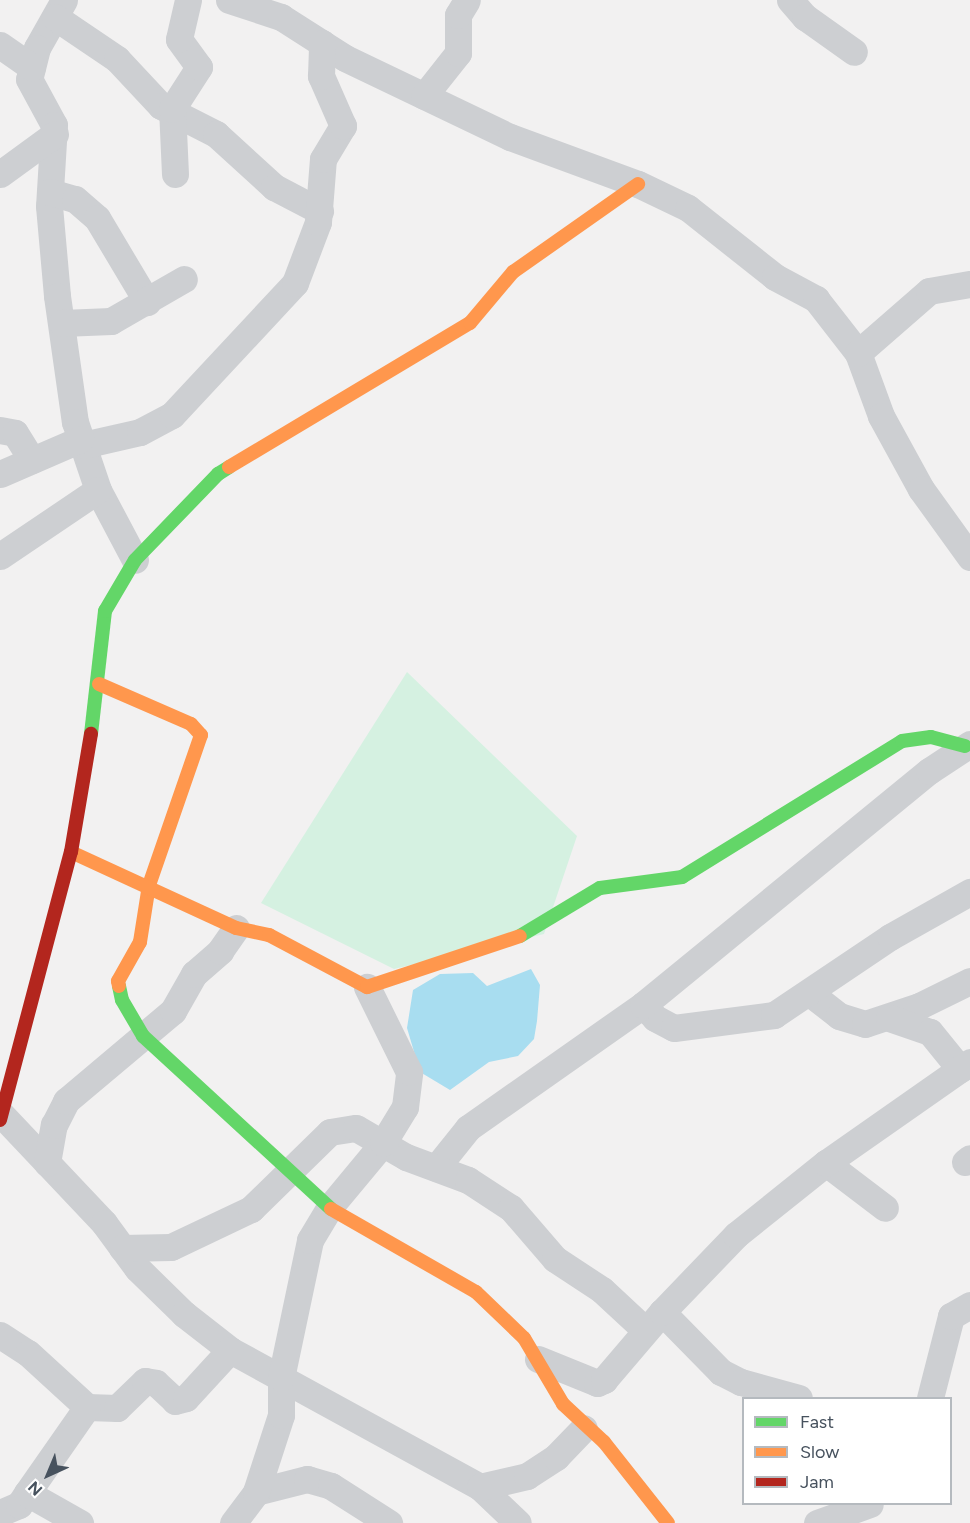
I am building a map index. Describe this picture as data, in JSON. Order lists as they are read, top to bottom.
{
  "legend": ["Fast", "Slow", "Jam"],
  "north": "bottom left"
}
